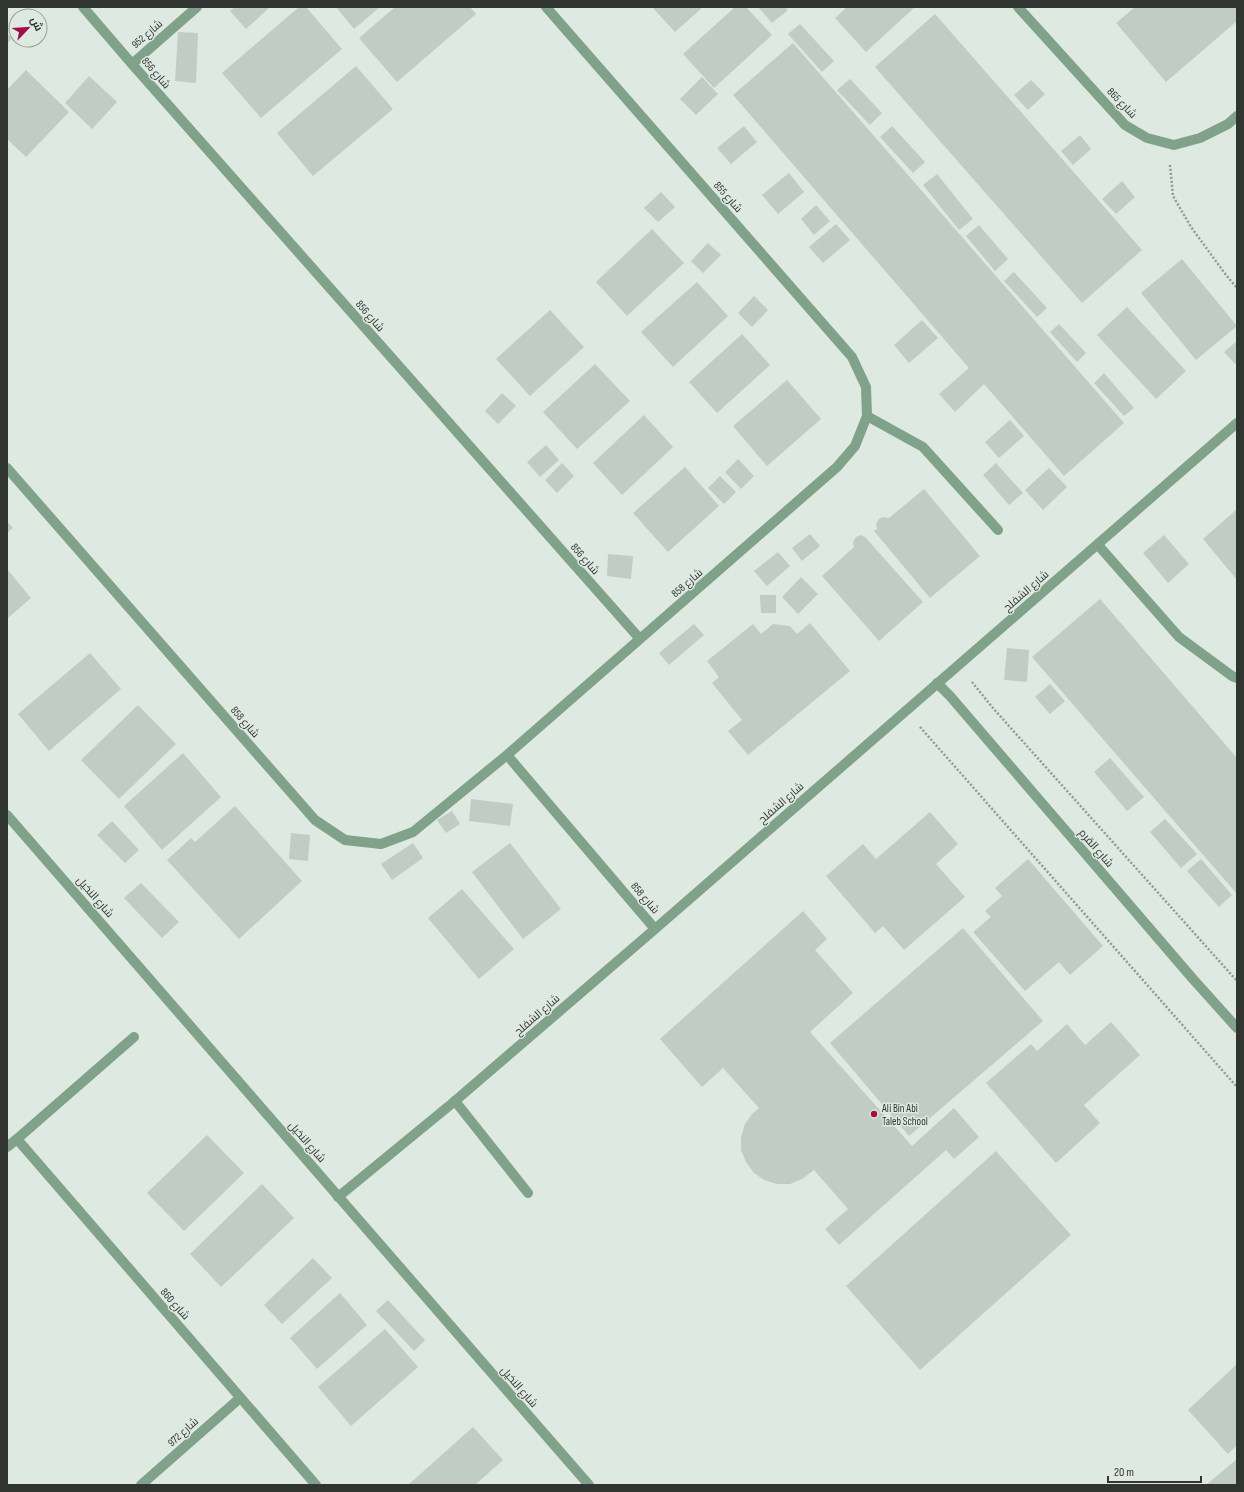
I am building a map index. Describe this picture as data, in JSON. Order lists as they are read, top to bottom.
{
  "streets": {
    "street": [
      "شارع 952",
      "شارع 856",
      "شارع 865",
      "شارع 855",
      "شارع 858",
      "شارع الشفلح",
      "شارع القرم",
      "شارع النخيل",
      "شارع 860",
      "شارع 972"
    ]
  },
  "crossings": [
    ["شارع 952", "شارع 856"],
    ["شارع 856", "شارع 858"],
    ["شارع 855", "شارع 858"],
    ["شارع 858", "شارع الشفلح"],
    ["شارع الشفلح", "شارع القرم"],
    ["شارع الشفلح", "شارع النخيل"],
    ["شارع 860", "شارع 972"]
  ],
  "places": ["Ali Bin Abi Taleb School"],
  "scale_bar": "20 m",
  "north": "top right"
}
